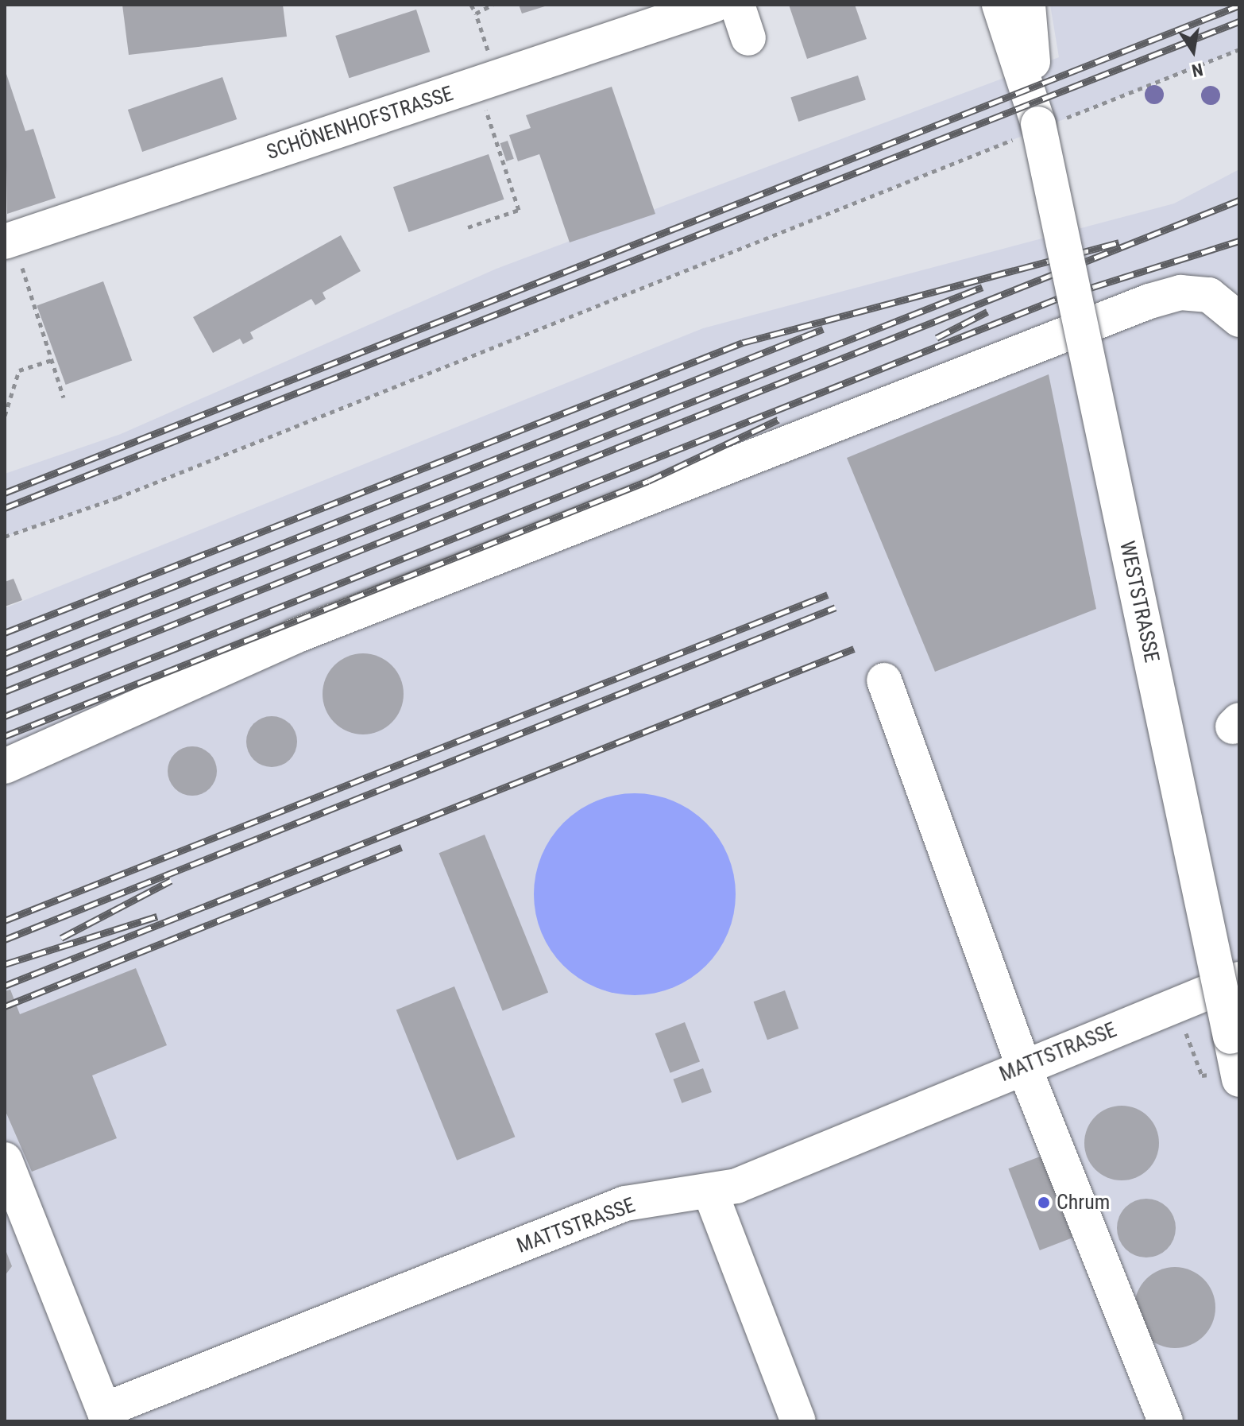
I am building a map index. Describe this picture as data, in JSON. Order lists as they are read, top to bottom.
{
  "streets": {
    "main road": ["SCHÖNENHOFSTRASSE", "WESTSTRASSE", "MATTSTRASSE"]
  },
  "places": ["Chrum"],
  "north": "bottom"
}
